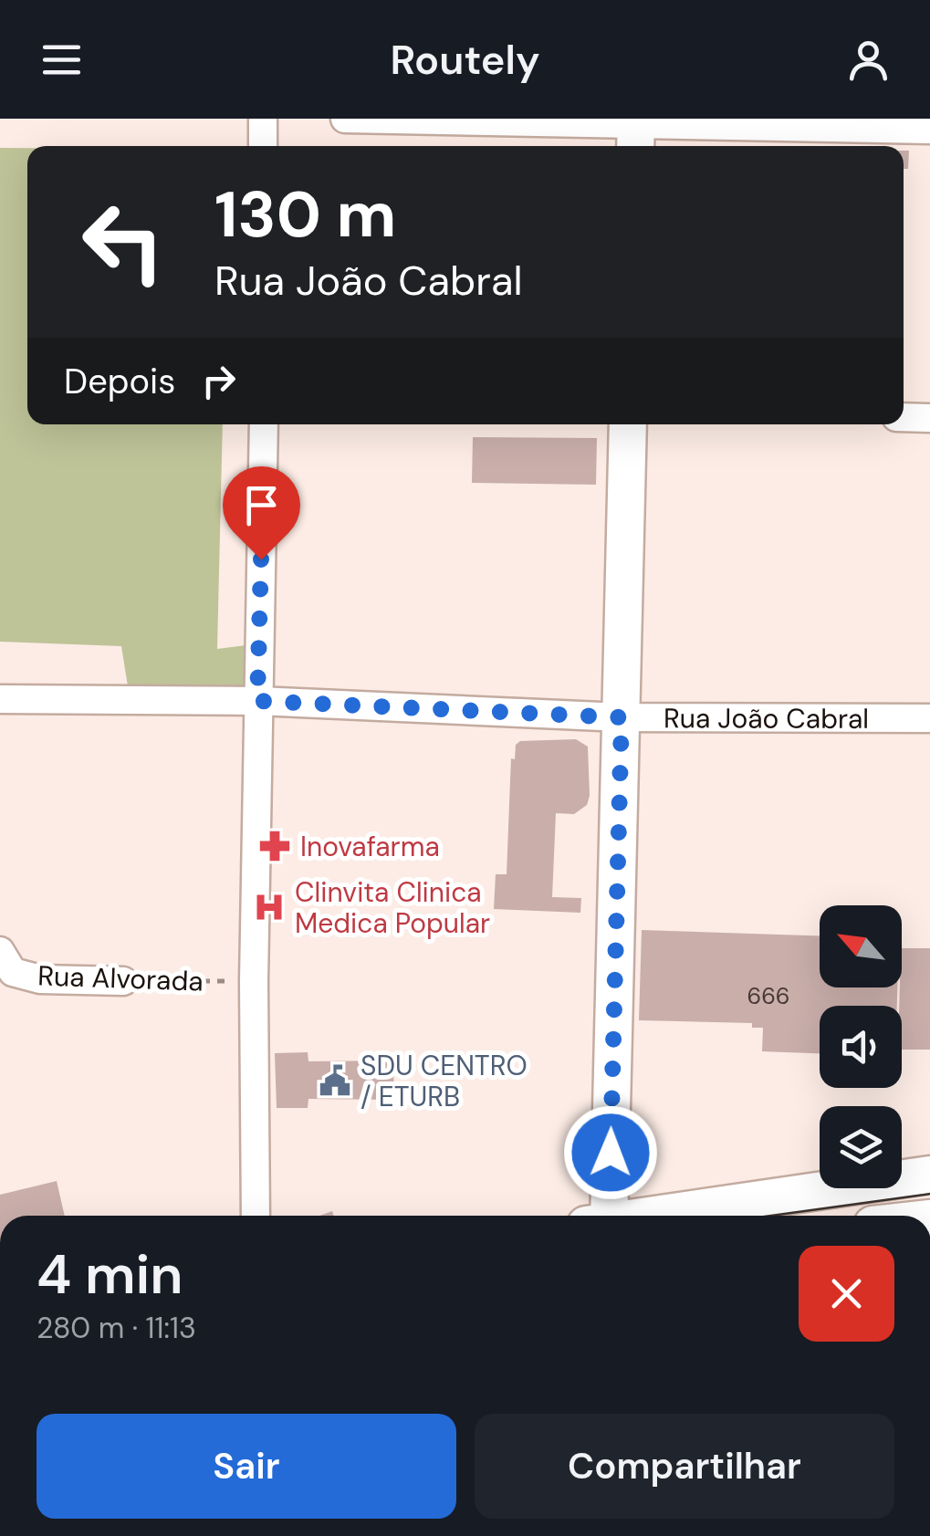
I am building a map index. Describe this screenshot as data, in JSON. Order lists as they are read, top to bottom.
{
  "streets": {
    "street": ["Rua João Cabral", "Rua Alvorada"]
  },
  "places": {
    "pharmacy": ["Inovafarma"],
    "hospital": ["Clinvita Clinica Medica Popular"],
    "public building": ["SDU CENTRO / ETURB"]
  },
  "house_numbers": ["666"],
  "north": "top left",
  "page": {
    "header": "Routely",
    "turn": ["130 m", "Rua João Cabral"],
    "then": "Depois",
    "heading": ["4 min", "280 m · 11:13"],
    "buttons": ["Sair", "Compartilhar"]
  }
}
